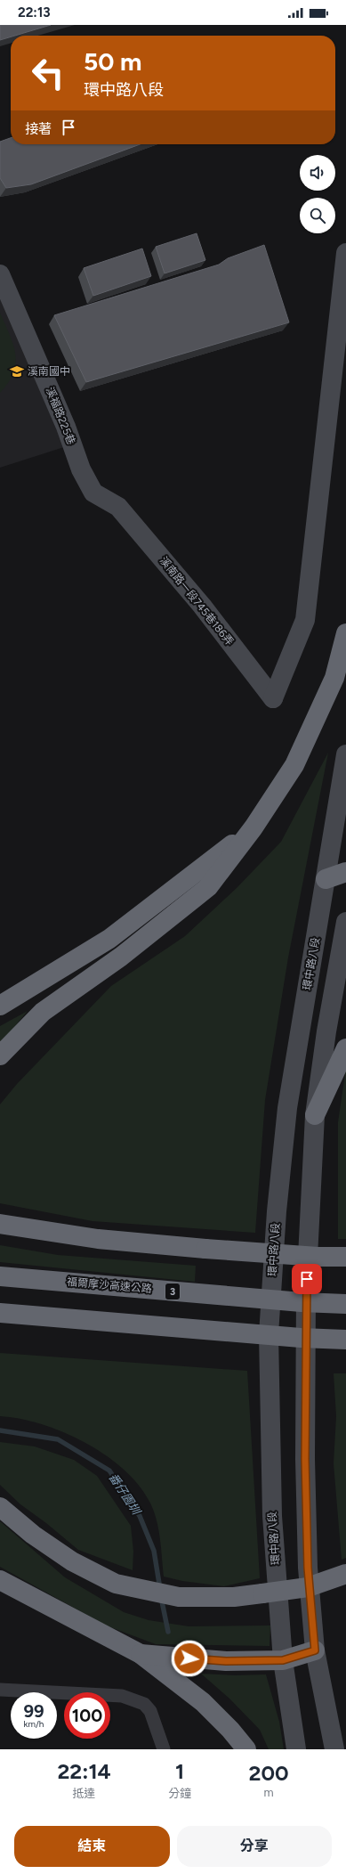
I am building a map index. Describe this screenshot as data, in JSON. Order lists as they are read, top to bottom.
{
  "streets": {
    "highway": ["福爾摩沙高速公路", "3"],
    "street": ["溪福路225巷", "溪南路一段745巷186弄", "環中路八段"]
  },
  "crossings": [
    ["溪福路225巷", "溪南路一段745巷186弄"]
  ],
  "water": ["番仔園圳"],
  "places": {
    "school or university": ["溪南國中"]
  },
  "page": {
    "status": "22:13",
    "turn": ["50 m", "環中路八段"],
    "then": "接著",
    "speed": "99 km/h",
    "limit": "100",
    "eta": [
      "22:14",
      "抵達",
      "1",
      "分鐘",
      "200",
      "m"
    ],
    "buttons": ["結束", "分享"]
  }
}
